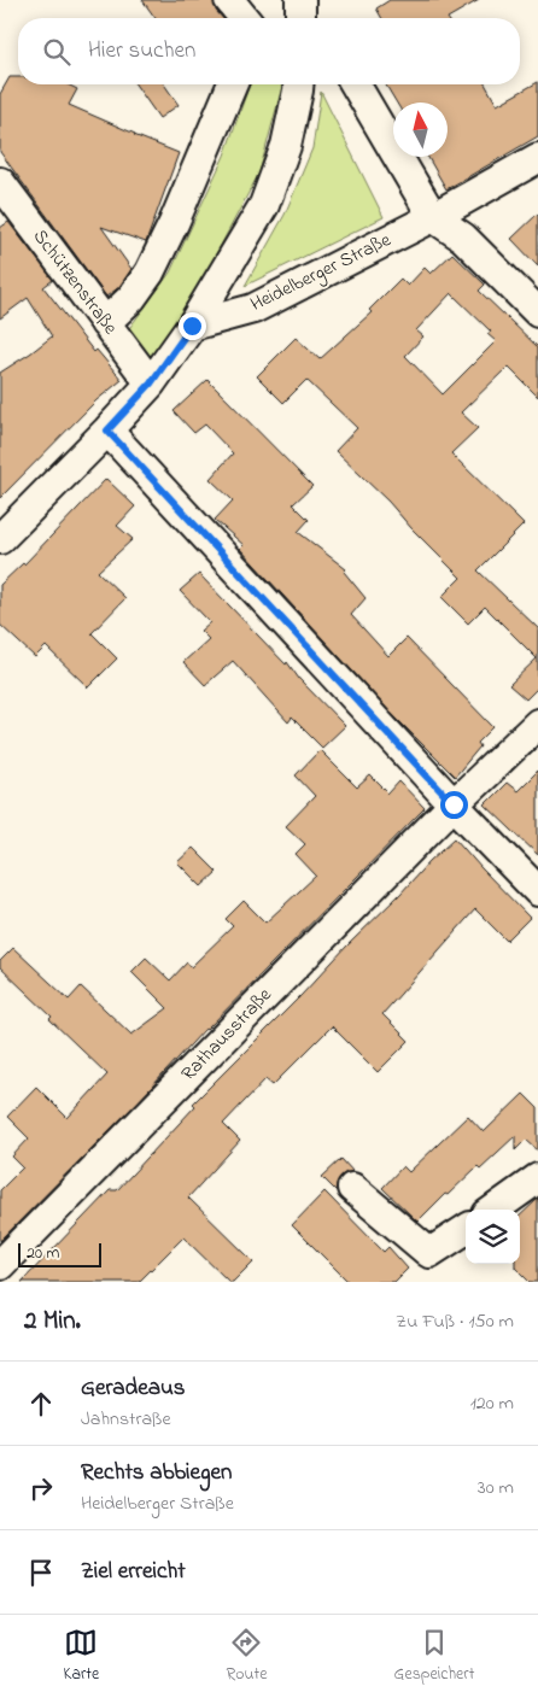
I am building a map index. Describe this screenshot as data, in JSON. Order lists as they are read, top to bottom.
{
  "streets": {
    "street": ["Heidelberger Straße", "Schützenstraße", "Rathausstraße"]
  },
  "scale_bar": "20 m",
  "north": "top",
  "page": {
    "search": "Hier suchen",
    "scale": "20 m",
    "heading": ["2 Min.", "Zu Fuß · 150 m"],
    "list": [
      ["Geradeaus", "Jahnstraße", "120 m"],
      ["Rechts abbiegen", "Heidelberger Straße", "30 m"],
      "Ziel erreicht"
    ],
    "nav": ["Karte", "Route", "Gespeichert"]
  }
}
